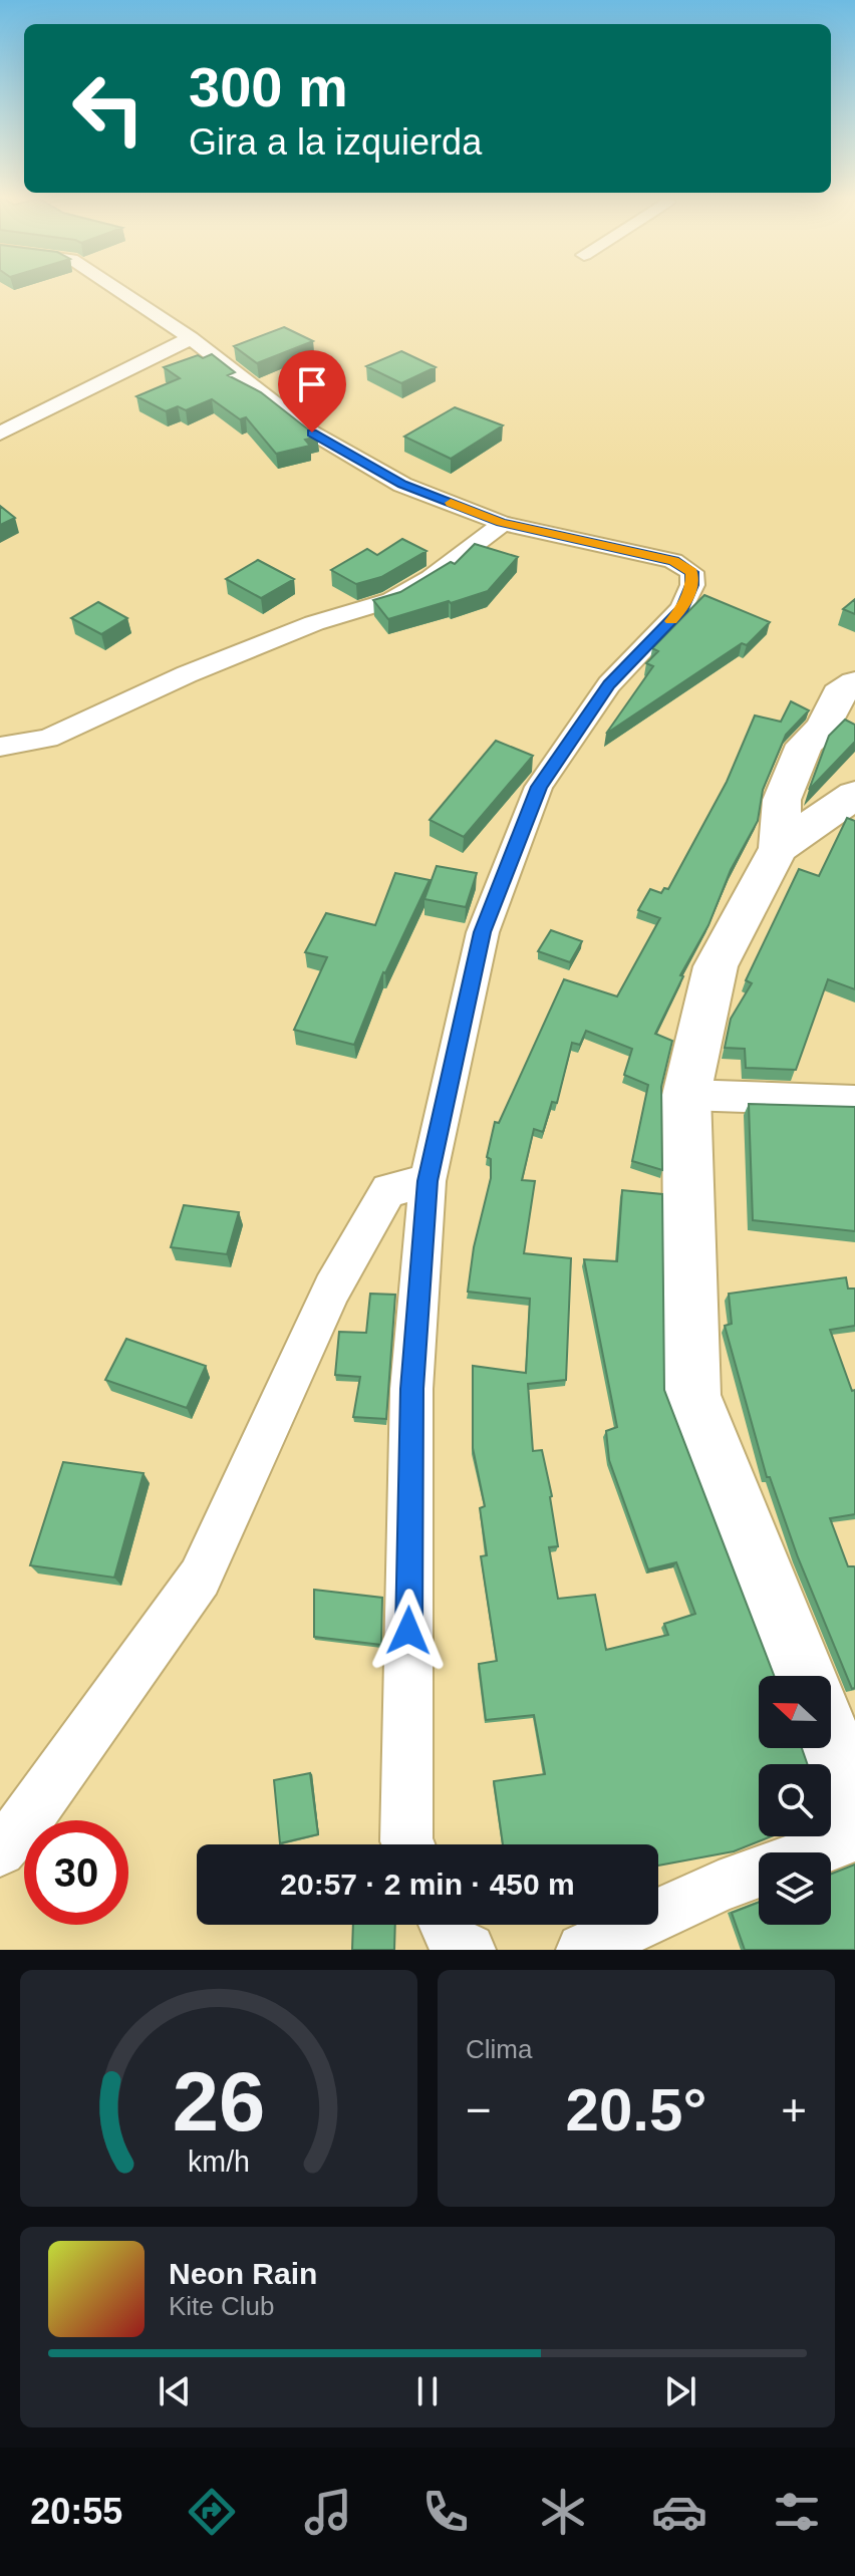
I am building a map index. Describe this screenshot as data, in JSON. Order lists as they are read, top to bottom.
{
  "north": "left",
  "page": {
    "turn": ["300 m", "Gira a la izquierda"],
    "limit": "30",
    "trip": "20:57 · 2 min · 450 m",
    "tile": "Clima",
    "heat": ["−", "20.5°", "+"],
    "song": ["Neon Rain", "Kite Club"],
    "tabs": "20:55",
    "gauge": ["26", "km/h"]
  }
}
